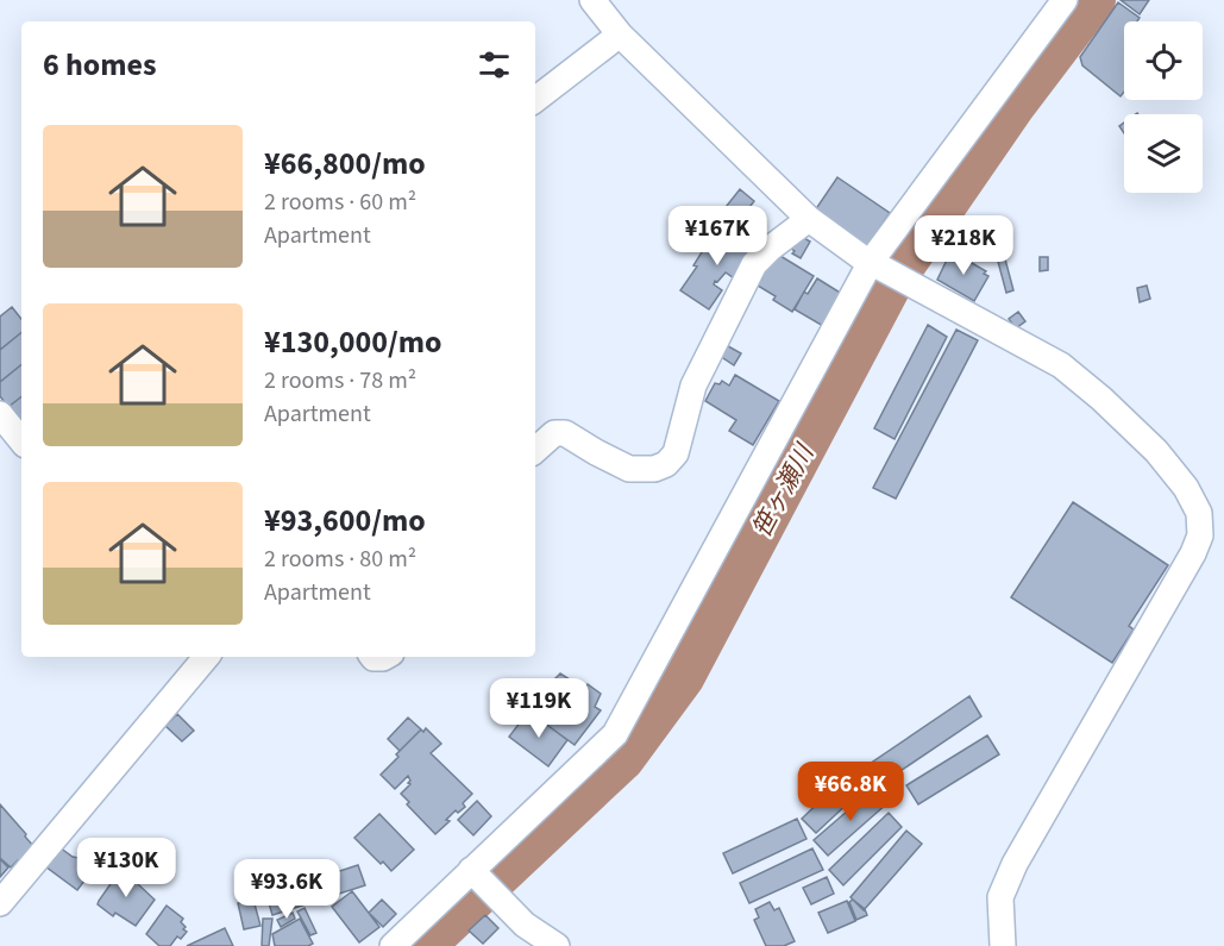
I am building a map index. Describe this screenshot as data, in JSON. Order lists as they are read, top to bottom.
{
  "water": ["笹ヶ瀬川"],
  "page": {
    "heading": "6 homes",
    "list": [
      {
        "name": "¥66,800/mo",
        "note": "2 rooms · 60 m² · Apartment"
      },
      {
        "name": "¥130,000/mo",
        "note": "2 rooms · 78 m² · Apartment"
      },
      {
        "name": "¥93,600/mo",
        "note": "2 rooms · 80 m² · Apartment"
      }
    ],
    "price": [
      "¥167K",
      "¥218K",
      "¥119K",
      "¥66.8K",
      "¥130K",
      "¥93.6K"
    ]
  }
}
